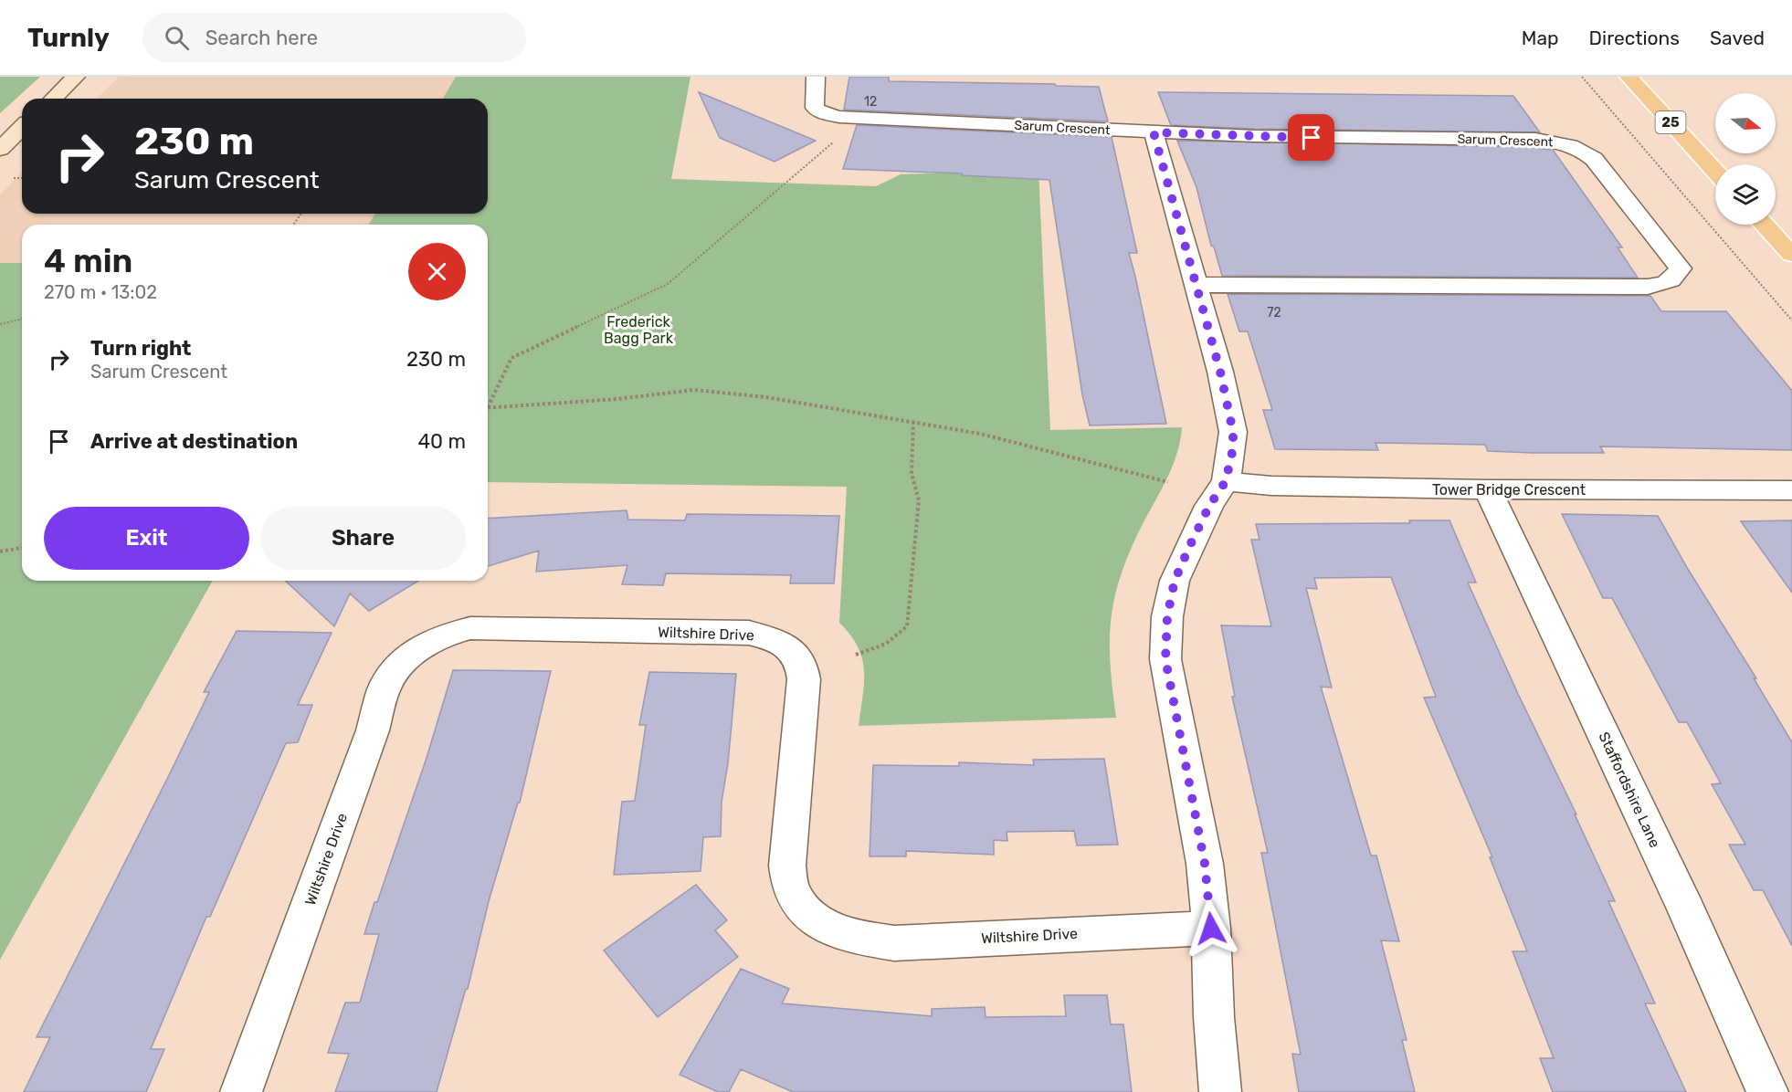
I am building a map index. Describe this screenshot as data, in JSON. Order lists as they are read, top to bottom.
{
  "streets": {
    "main road": ["25"],
    "street": [
      "Sarum Crescent",
      "Tower Bridge Crescent",
      "Wiltshire Drive",
      "Staffordshire Lane"
    ]
  },
  "crossings": [
    ["Tower Bridge Crescent", "Staffordshire Lane"]
  ],
  "parks": ["Frederick Bagg Park"],
  "house_numbers": ["12", "72"],
  "north": "right",
  "page": {
    "header": "Turnly",
    "search": "Search here",
    "nav": ["Map", "Directions", "Saved"],
    "turn": ["230 m", "Sarum Crescent"],
    "heading": ["4 min", "270 m · 13:02"],
    "list": [
      {
        "name": "Turn right",
        "note": "Sarum Crescent",
        "value": "230 m"
      },
      {
        "name": "Arrive at destination",
        "value": "40 m"
      }
    ],
    "buttons": ["Exit", "Share"]
  }
}
